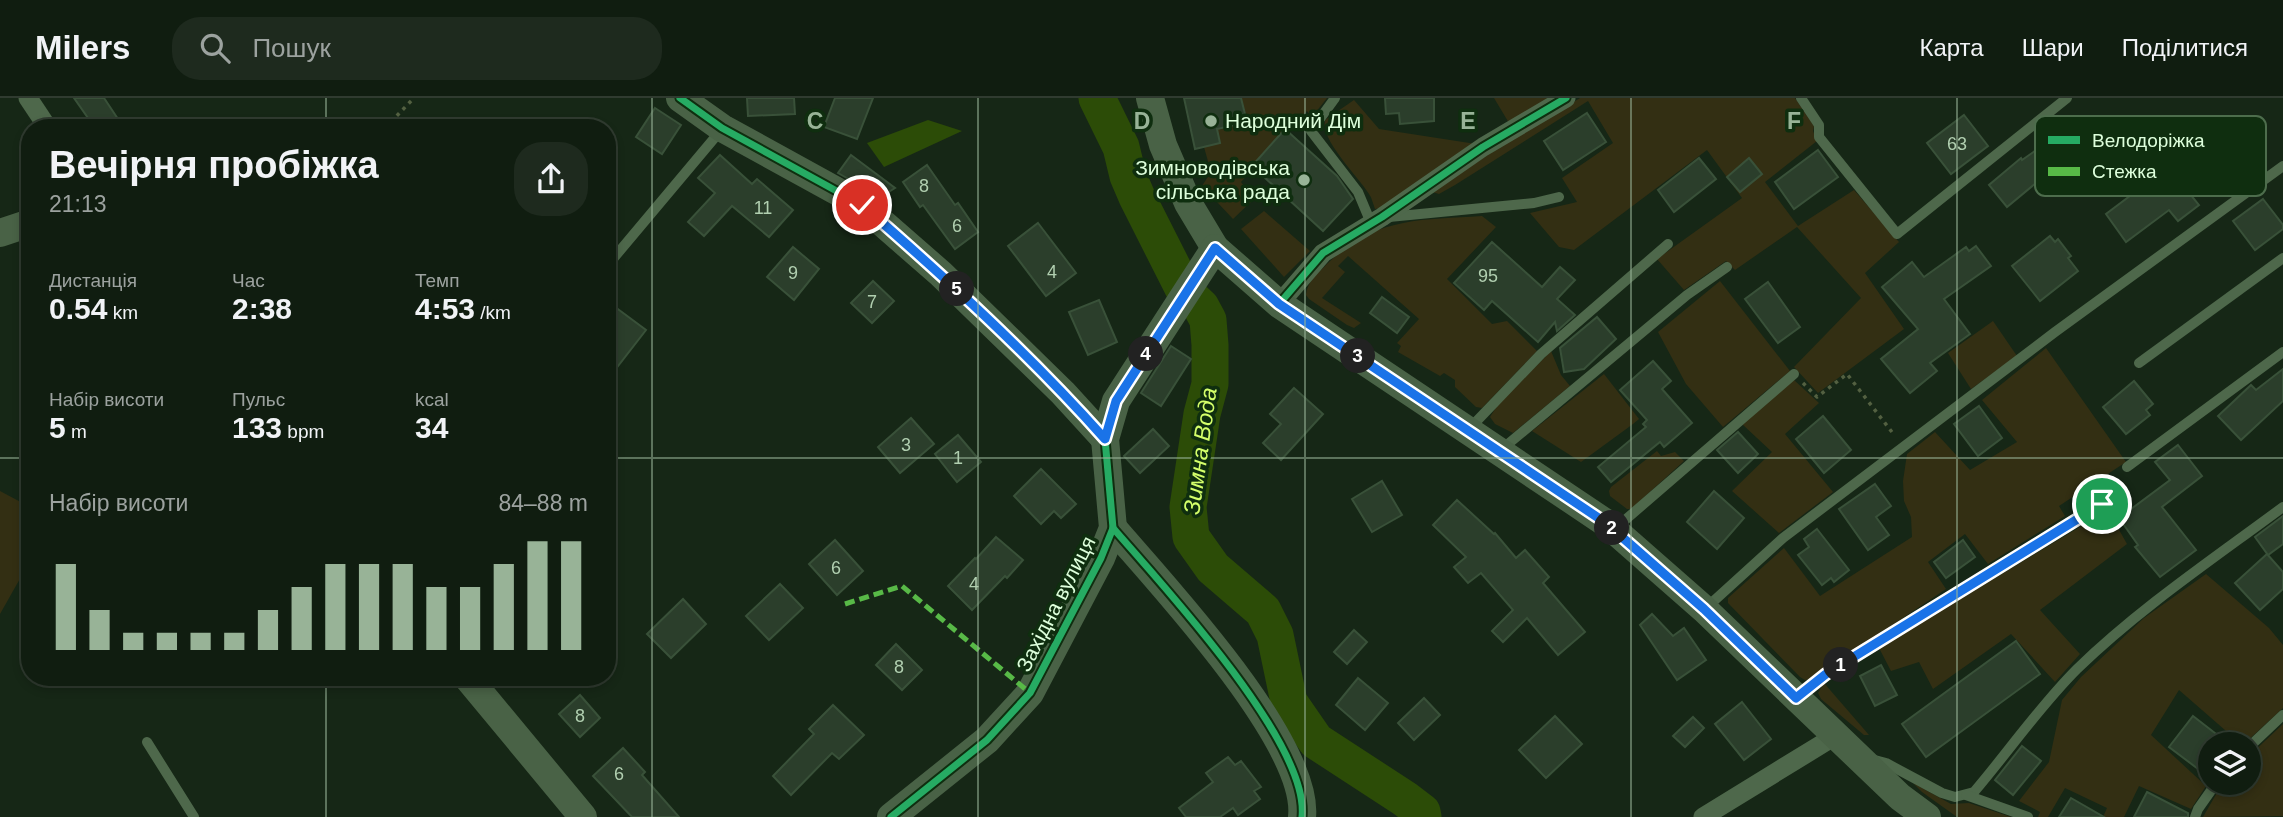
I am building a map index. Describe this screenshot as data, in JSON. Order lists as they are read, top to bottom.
{
  "streets": {
    "street": ["Західна вулиця"]
  },
  "water": ["Зимна Вода"],
  "places": ["Народний Дім", "Зимноводівська сільська рада"],
  "house_numbers": [
    "63",
    "8",
    "11",
    "6",
    "4",
    "9",
    "95",
    "7",
    "3",
    "1",
    "6",
    "4",
    "8",
    "8",
    "6"
  ],
  "legend": ["Велодоріжка", "Стежка"],
  "page": {
    "header": "Milers",
    "search": "Пошук",
    "nav": ["Карта", "Шари", "Поділитися"],
    "heading": ["Вечірня пробіжка", "21:13"],
    "stats": [
      ["Дистанція", "0.54 km"],
      ["Час", "2:38"],
      ["Темп", "4:53 /km"],
      ["Набір висоти", "5 m"],
      ["Пульс", "133 bpm"],
      ["kcal", "34"]
    ],
    "pins": [
      "5",
      "4",
      "3",
      "2",
      "1"
    ],
    "chart": ["Набір висоти", "84–88 m"]
  },
  "grid": {
    "columns": [
      "C",
      "D",
      "E",
      "F"
    ]
  }
}
